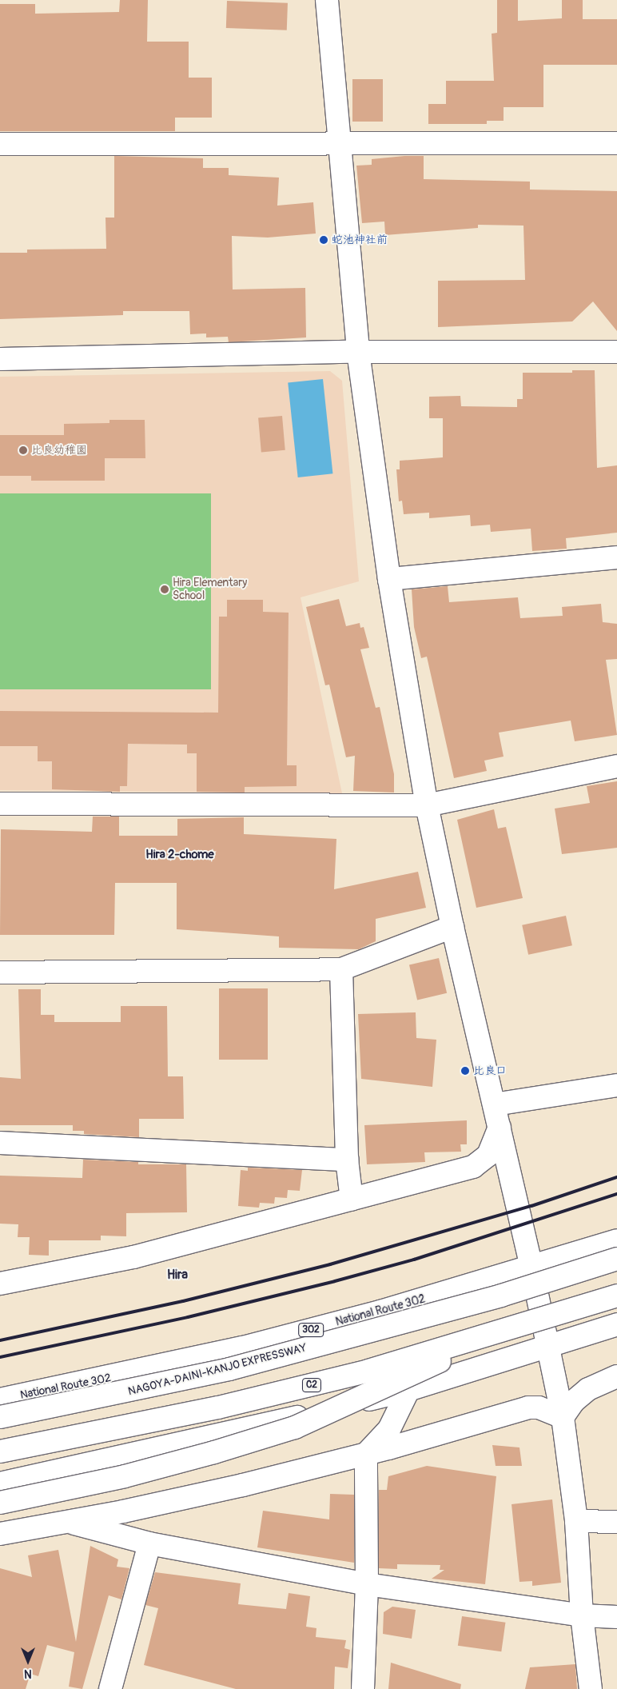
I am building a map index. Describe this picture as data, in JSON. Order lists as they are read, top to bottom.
{
  "streets": {
    "main road": [
      "National Route 302",
      "302",
      "NAGOYA-DAINI-KANJO EXPRESSWAY",
      "C2"
    ]
  },
  "districts": ["Hira 2-chome", "Hira"],
  "places": [
    "蛇池神社前",
    "比良幼稚園",
    "Hira Elementary School",
    "比良口"
  ],
  "north": "bottom"
}
